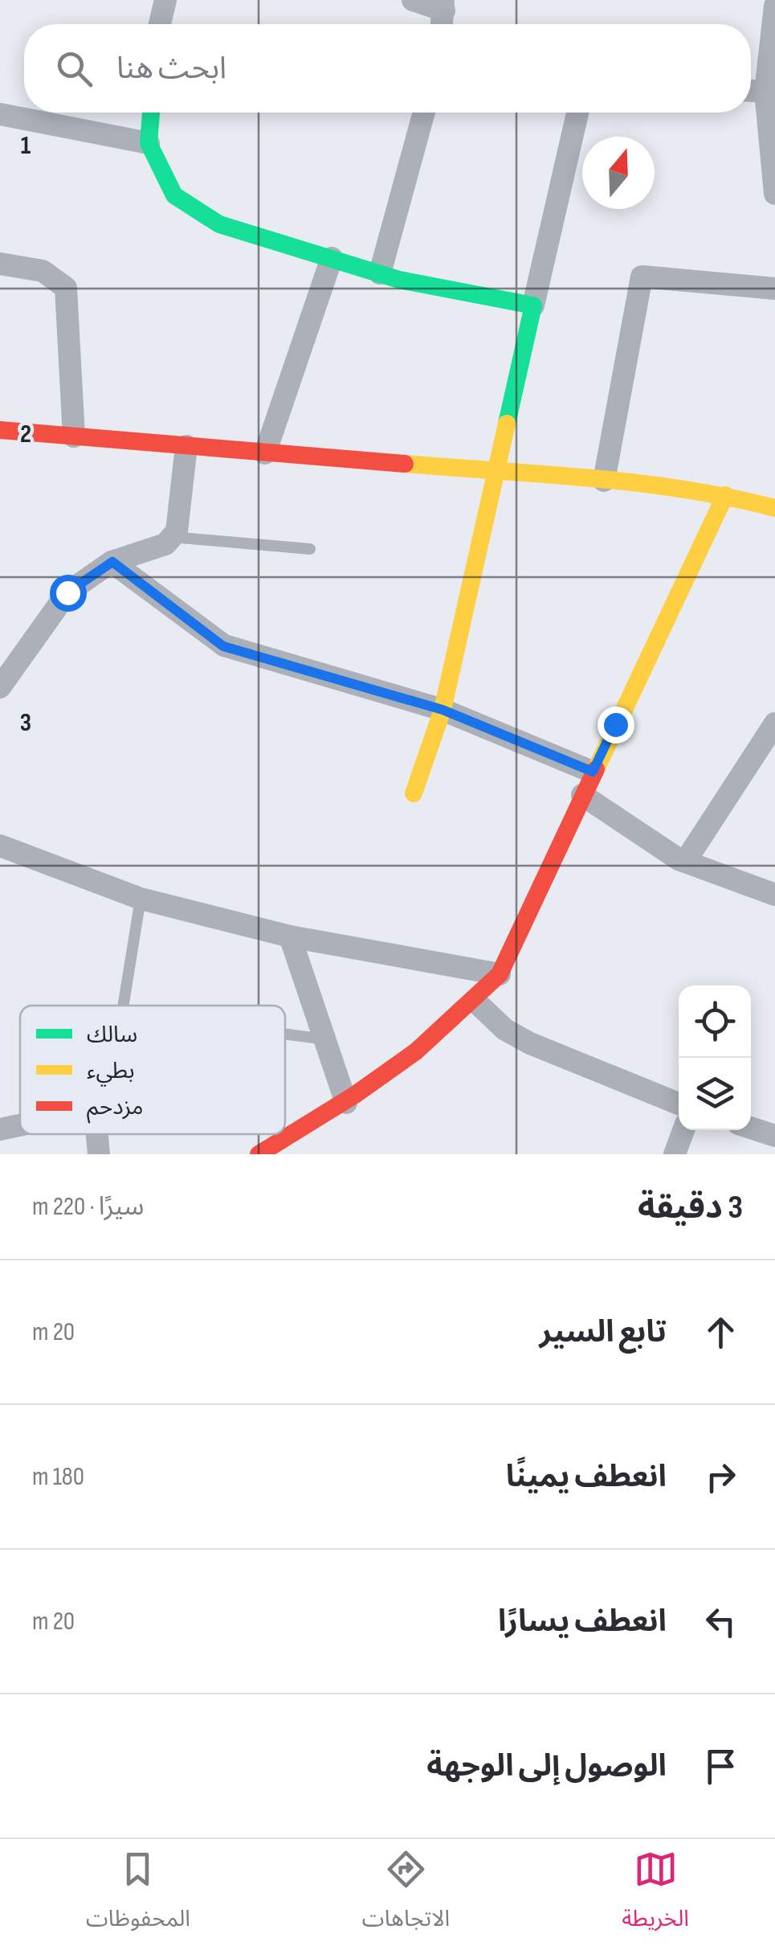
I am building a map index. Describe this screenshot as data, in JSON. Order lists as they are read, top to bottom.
{
  "legend": ["سالك", "بطيء", "مزدحم"],
  "north": "top",
  "page": {
    "search": "ابحث هنا",
    "heading": ["3 دقيقة", "سيرًا · 220 m"],
    "list": [
      ["تابع السير", "20 m"],
      ["انعطف يمينًا", "180 m"],
      ["انعطف يسارًا", "20 m"],
      "الوصول إلى الوجهة"
    ],
    "nav": ["الخريطة", "الاتجاهات", "المحفوظات"]
  },
  "grid": {
    "rows": ["1", "2", "3"]
  }
}
